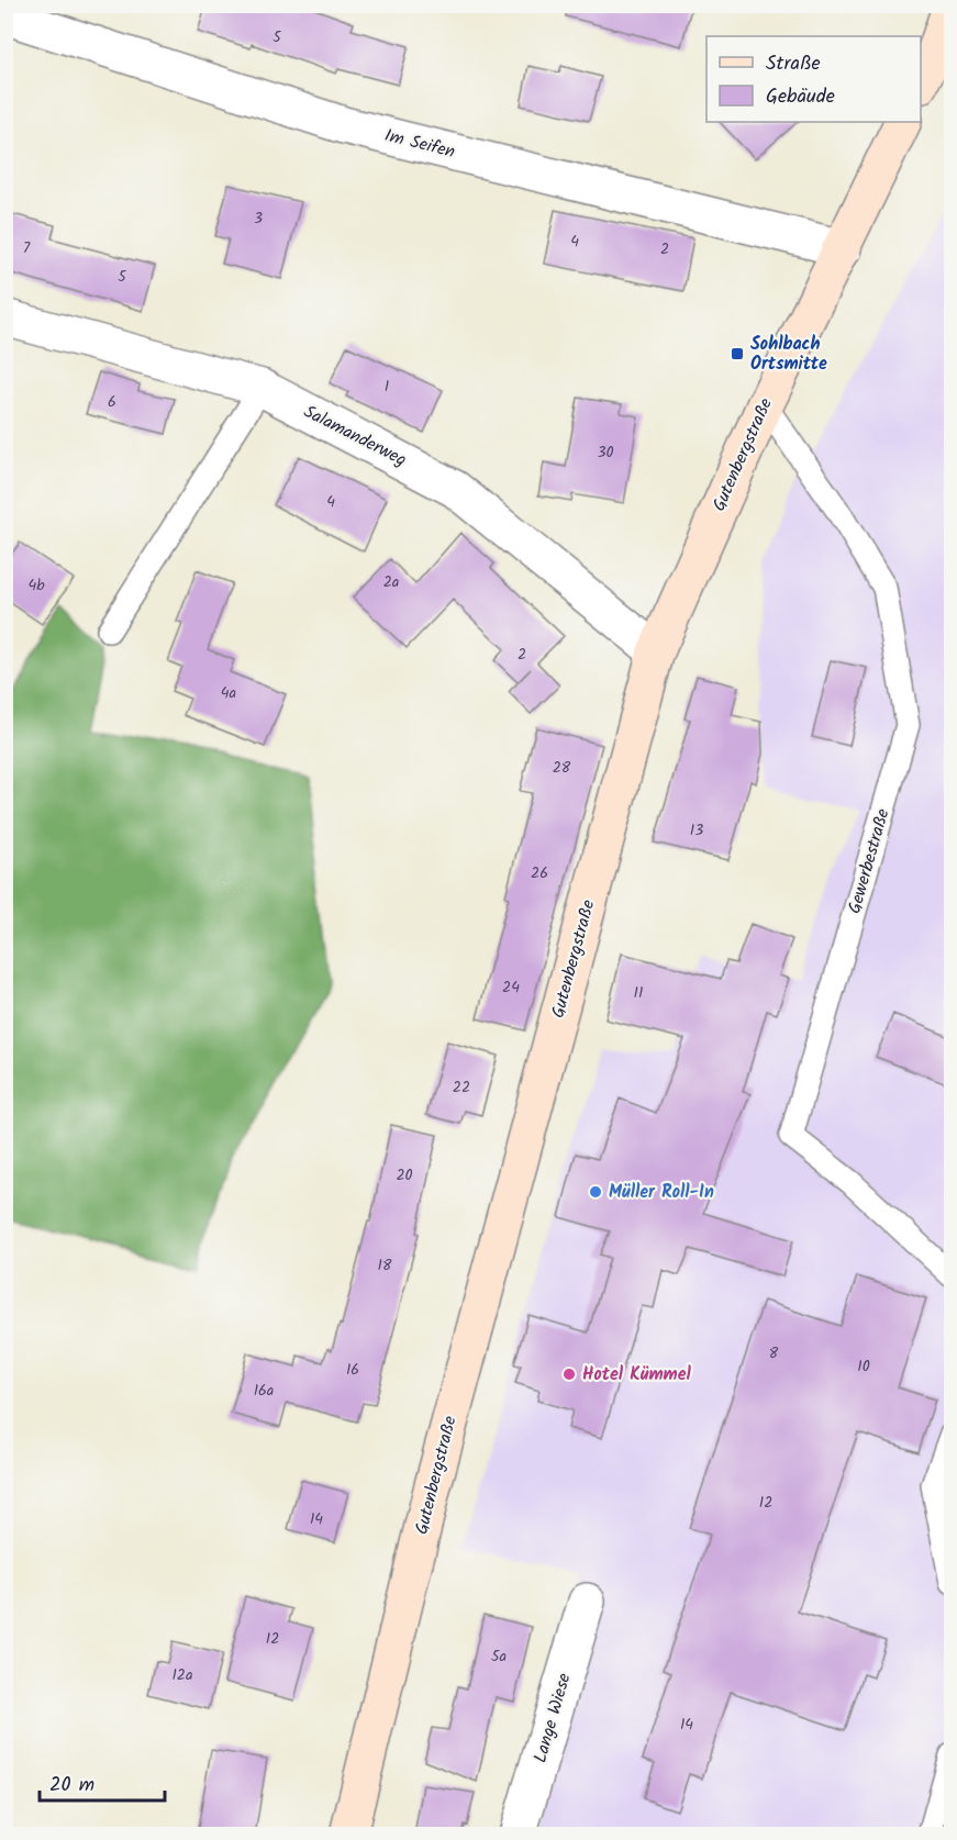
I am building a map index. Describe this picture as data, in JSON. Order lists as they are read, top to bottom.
{
  "streets": {
    "street": [
      "Im Seifen",
      "Salamanderweg",
      "Gutenbergstraße",
      "Lange Wiese"
    ],
    "lane": ["Gewerbestraße"]
  },
  "crossings": [
    ["Im Seifen", "Gutenbergstraße"],
    ["Salamanderweg", "Gutenbergstraße"],
    ["Gutenbergstraße", "Gewerbestraße"]
  ],
  "places": {
    "transit": ["Sohlbach Ortsmitte"],
    "other": ["Müller Roll-In", "Hotel Kümmel"]
  },
  "house_numbers": [
    "5",
    "3",
    "4",
    "7",
    "2",
    "5",
    "1",
    "6",
    "30",
    "4",
    "2a",
    "4b",
    "2",
    "4a",
    "28",
    "13",
    "26",
    "24",
    "11",
    "22",
    "20",
    "18",
    "8",
    "10",
    "16",
    "16a",
    "12",
    "14",
    "12",
    "5a",
    "12a",
    "14"
  ],
  "legend": ["Straße", "Gebäude"],
  "scale_bar": "20 m"
}
